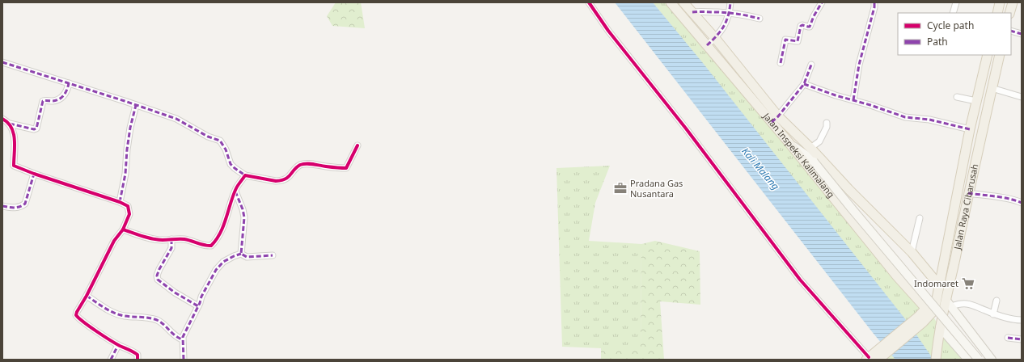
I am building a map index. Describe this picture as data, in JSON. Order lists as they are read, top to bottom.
{
  "streets": {
    "main road": ["Jalan Inspeksi Kalimalang", "Jalan Raya Cibarusah"]
  },
  "crossings": [
    ["Jalan Inspeksi Kalimalang", "Jalan Raya Cibarusah"]
  ],
  "water": ["Kali Malang"],
  "places": {
    "office": ["Pradana Gas Nusantara"],
    "supermarket": ["Indomaret"]
  },
  "legend": ["Cycle path", "Path"]
}
